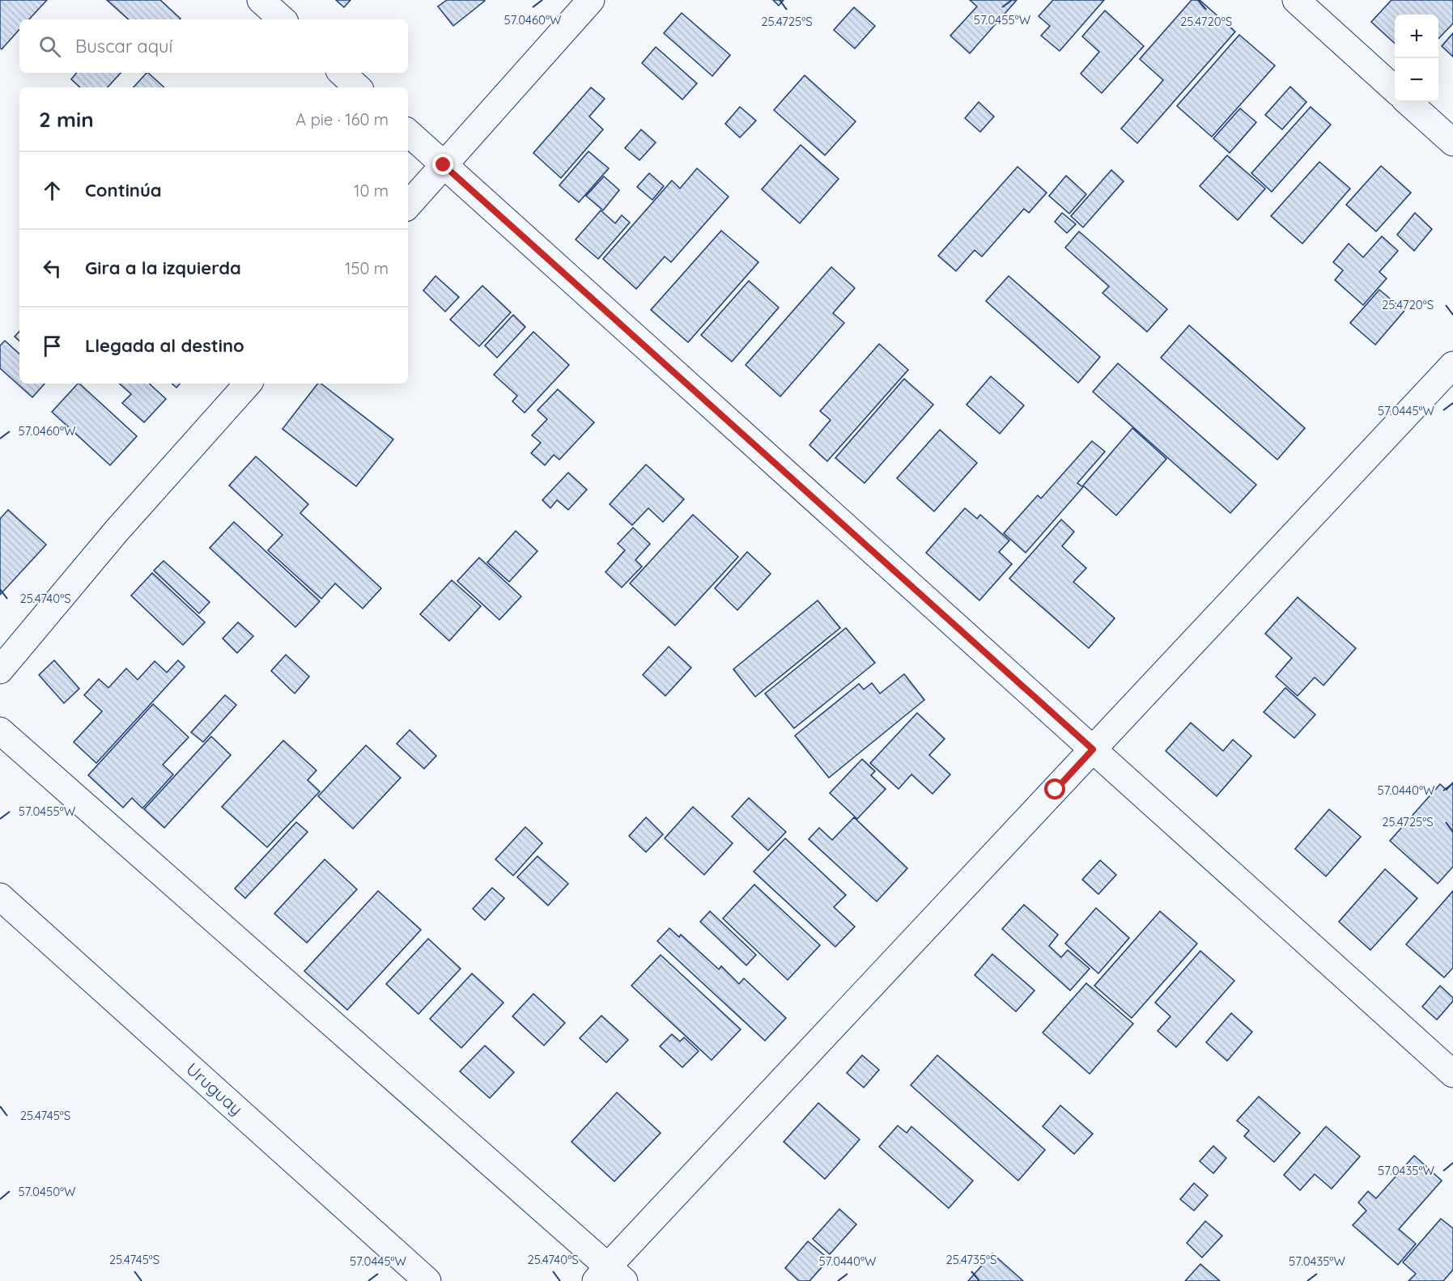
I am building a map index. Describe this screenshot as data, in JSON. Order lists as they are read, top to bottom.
{
  "streets": {
    "street": ["Uruguay"]
  },
  "page": {
    "map_buttons": ["+", "−"],
    "search": "Buscar aquí",
    "heading": ["2 min", "A pie · 160 m"],
    "list": [
      ["Continúa", "10 m"],
      ["Gira a la izquierda", "150 m"],
      "Llegada al destino"
    ]
  },
  "coordinates": [
    "57.0460°W",
    "57.0455°W",
    "25.4725°S",
    "25.4720°S",
    "57.0445°W",
    "25.4740°S",
    "57.0440°W",
    "25.4745°S",
    "57.0435°W",
    "57.0450°W",
    "25.4735°S"
  ]
}
